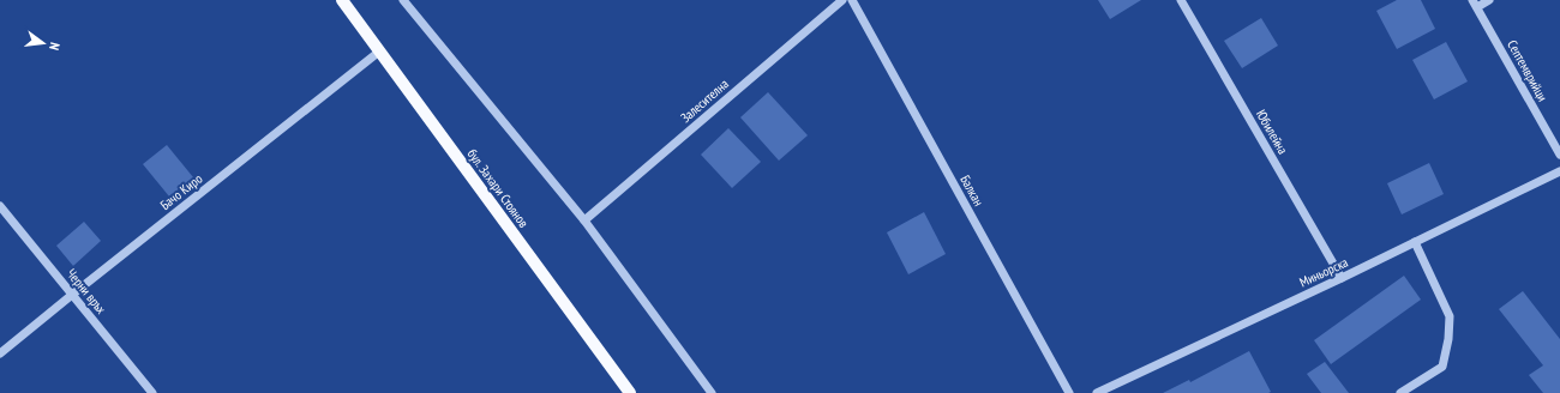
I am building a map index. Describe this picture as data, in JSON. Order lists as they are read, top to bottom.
{
  "streets": {
    "main road": ["бул. Захари Стоянов"],
    "street": [
      "Септемврийци",
      "Залесителна",
      "Юбилейна",
      "Балкан",
      "Бачо Киро",
      "Миньорска",
      "Черни връх"
    ]
  },
  "crossings": [
    ["Юбилейна", "Миньорска"],
    ["бул. Захари Стоянов", "Бачо Киро"],
    ["Бачо Киро", "Черни връх"]
  ],
  "north": "right"
}
